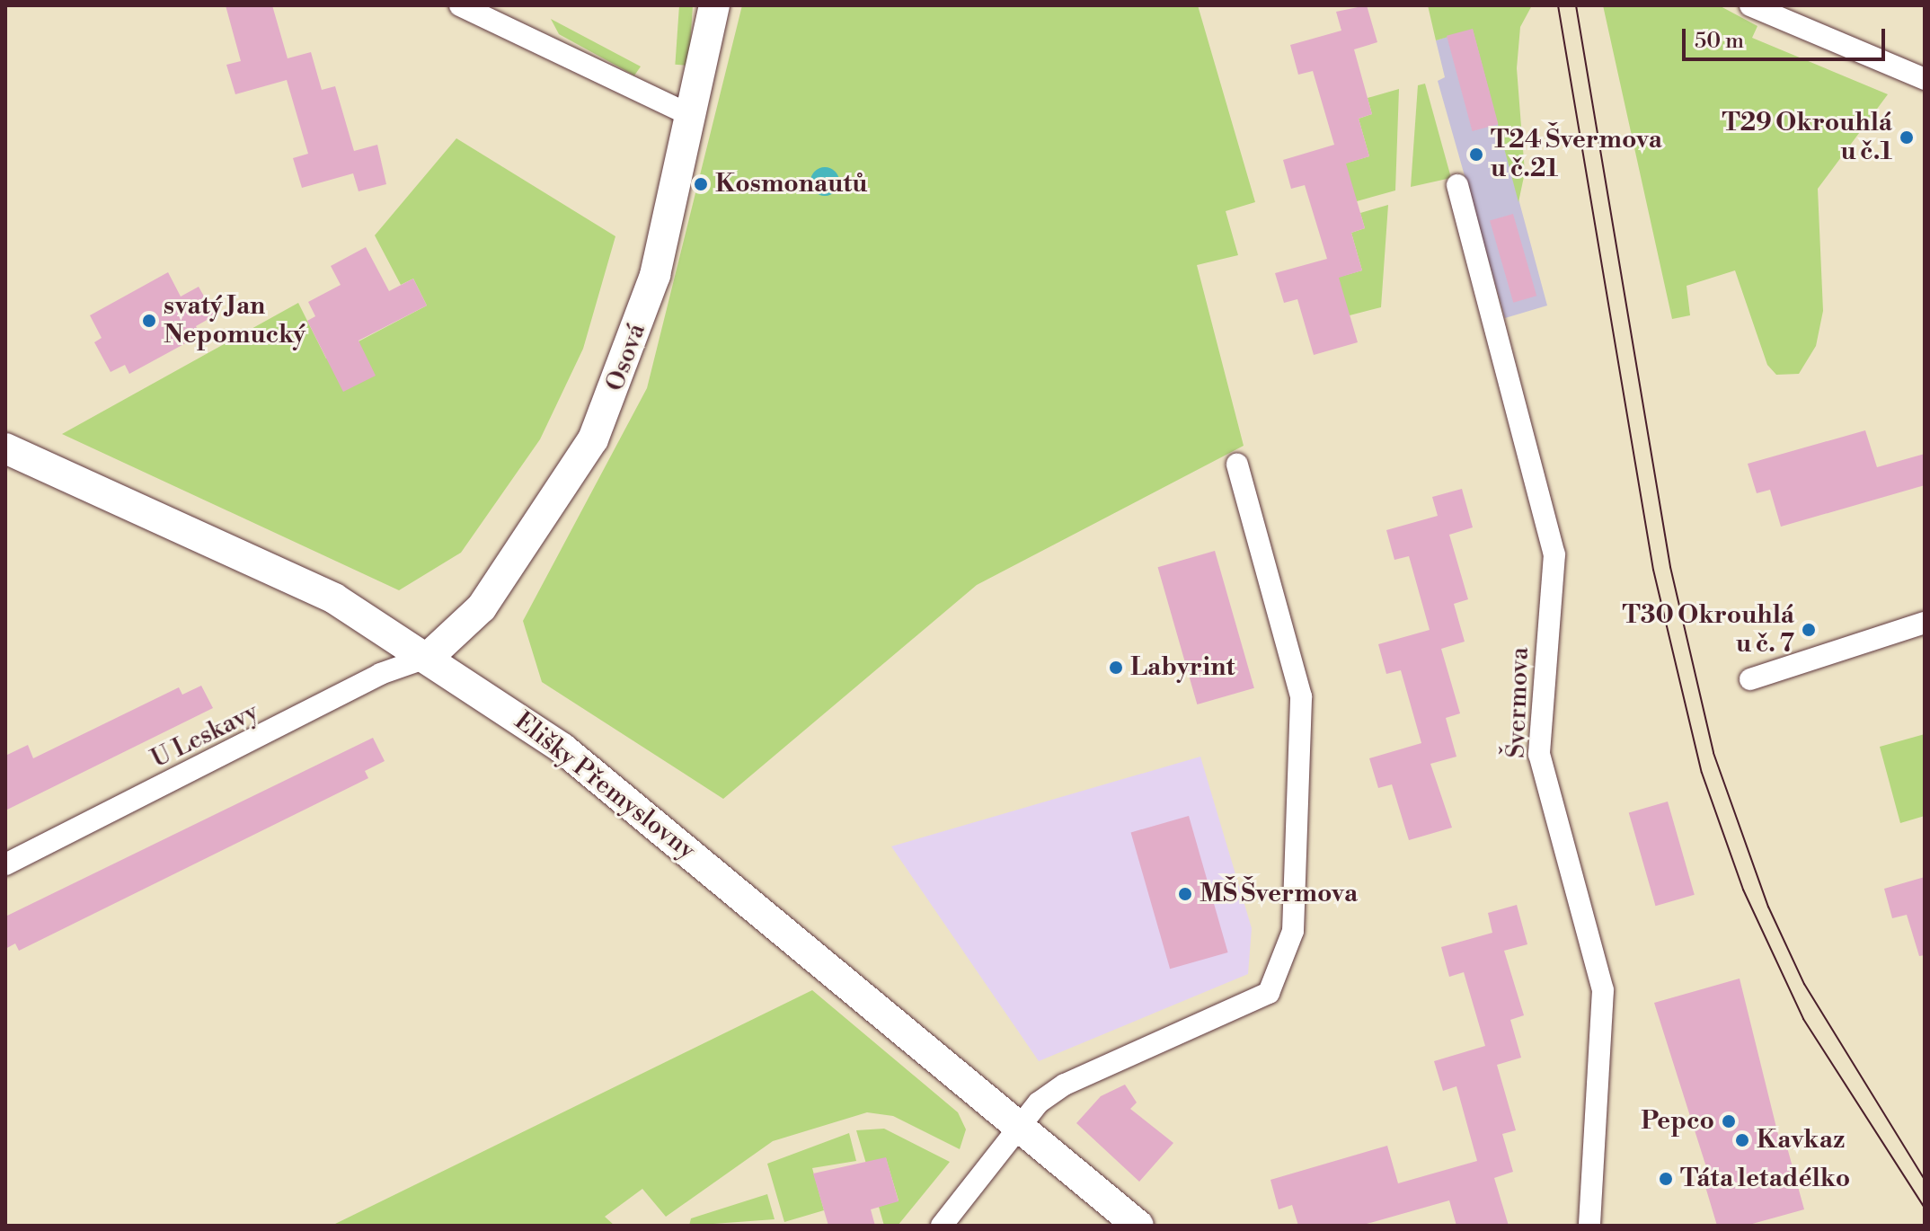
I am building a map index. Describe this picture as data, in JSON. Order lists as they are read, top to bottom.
{
  "streets": {
    "street": [
      "Osová",
      "Švermova",
      "U Leskavy",
      "Elišky Přemyslovny"
    ]
  },
  "crossings": [
    ["Osová", "U Leskavy"],
    ["Osová", "Elišky Přemyslovny"],
    ["U Leskavy", "Elišky Přemyslovny"]
  ],
  "places": [
    "T29 Okrouhlá u č.1",
    "T24 Švermova u č.21",
    "Kosmonautů",
    "svatý Jan Nepomucký",
    "T30 Okrouhlá u č. 7",
    "Labyrint",
    "MŠ Švermova",
    "Pepco",
    "Kavkaz",
    "Táta letadélko"
  ],
  "scale_bar": "50 m"
}
